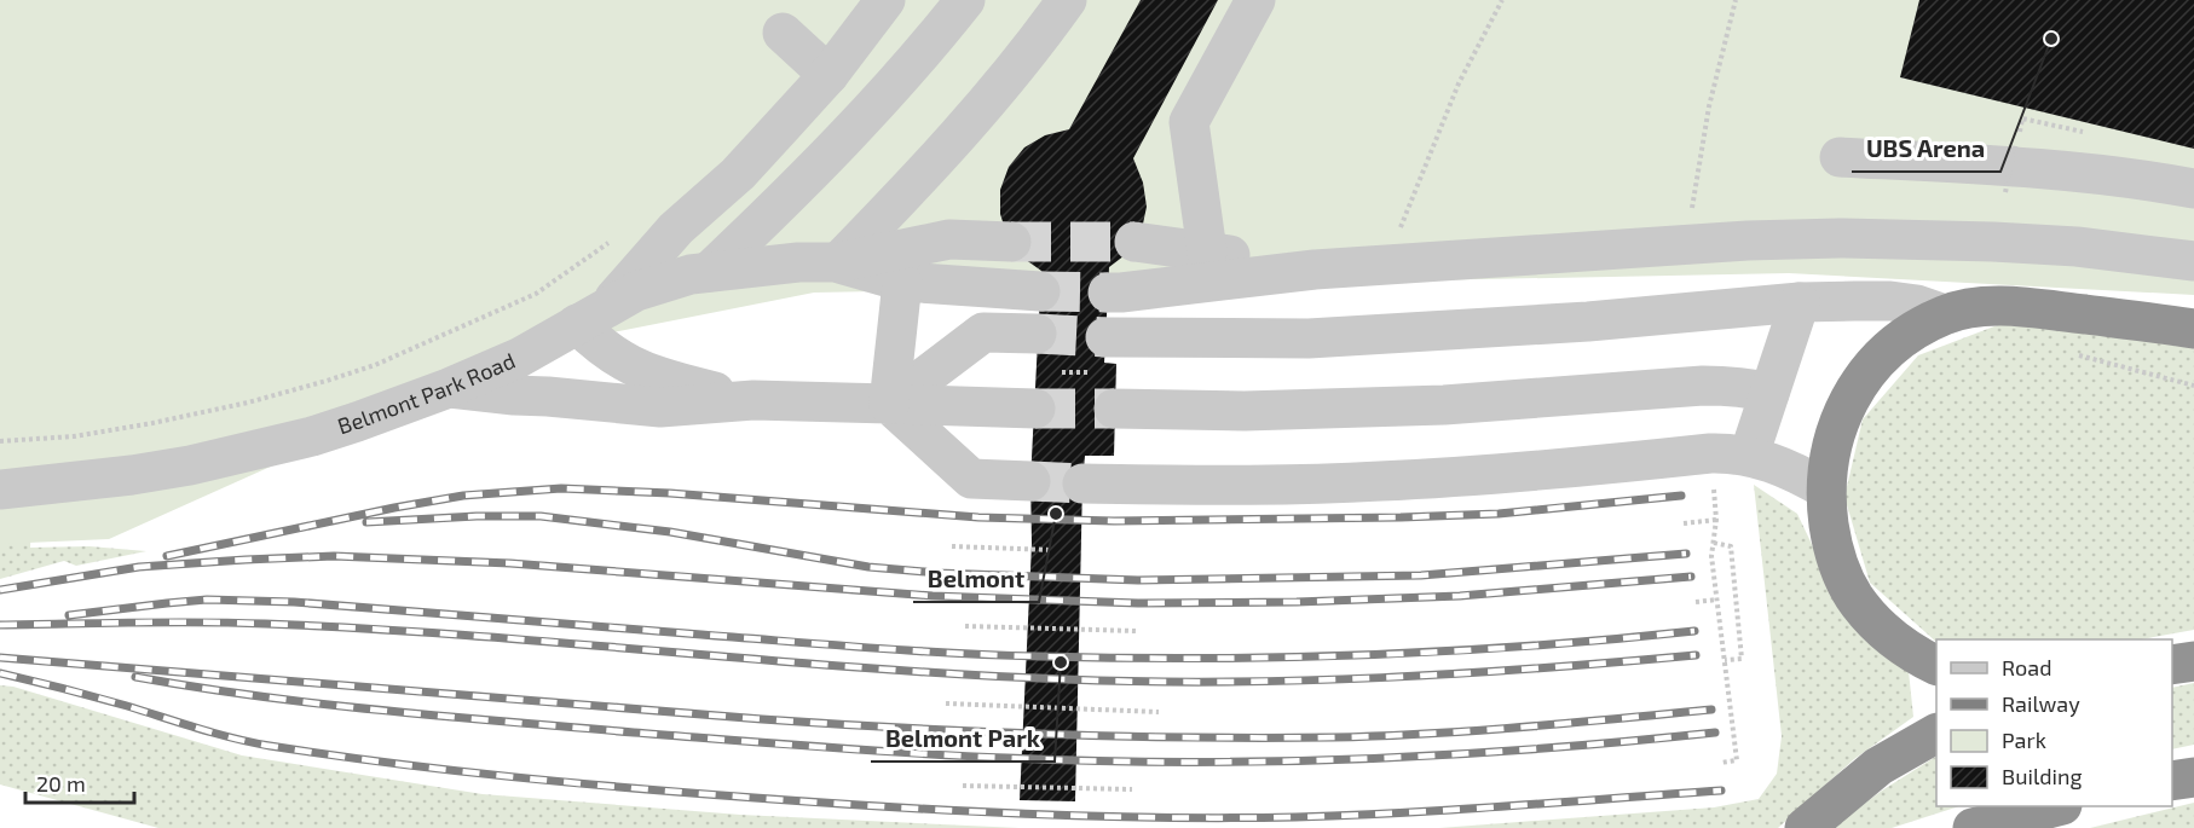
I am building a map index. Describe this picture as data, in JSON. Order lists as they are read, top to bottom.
{
  "streets": {
    "street": ["Belmont Park Road"]
  },
  "places": ["UBS Arena", "Belmont", "Belmont Park"],
  "legend": [
    "Road",
    "Railway",
    "Park",
    "Building"
  ],
  "scale_bar": "20 m"
}
